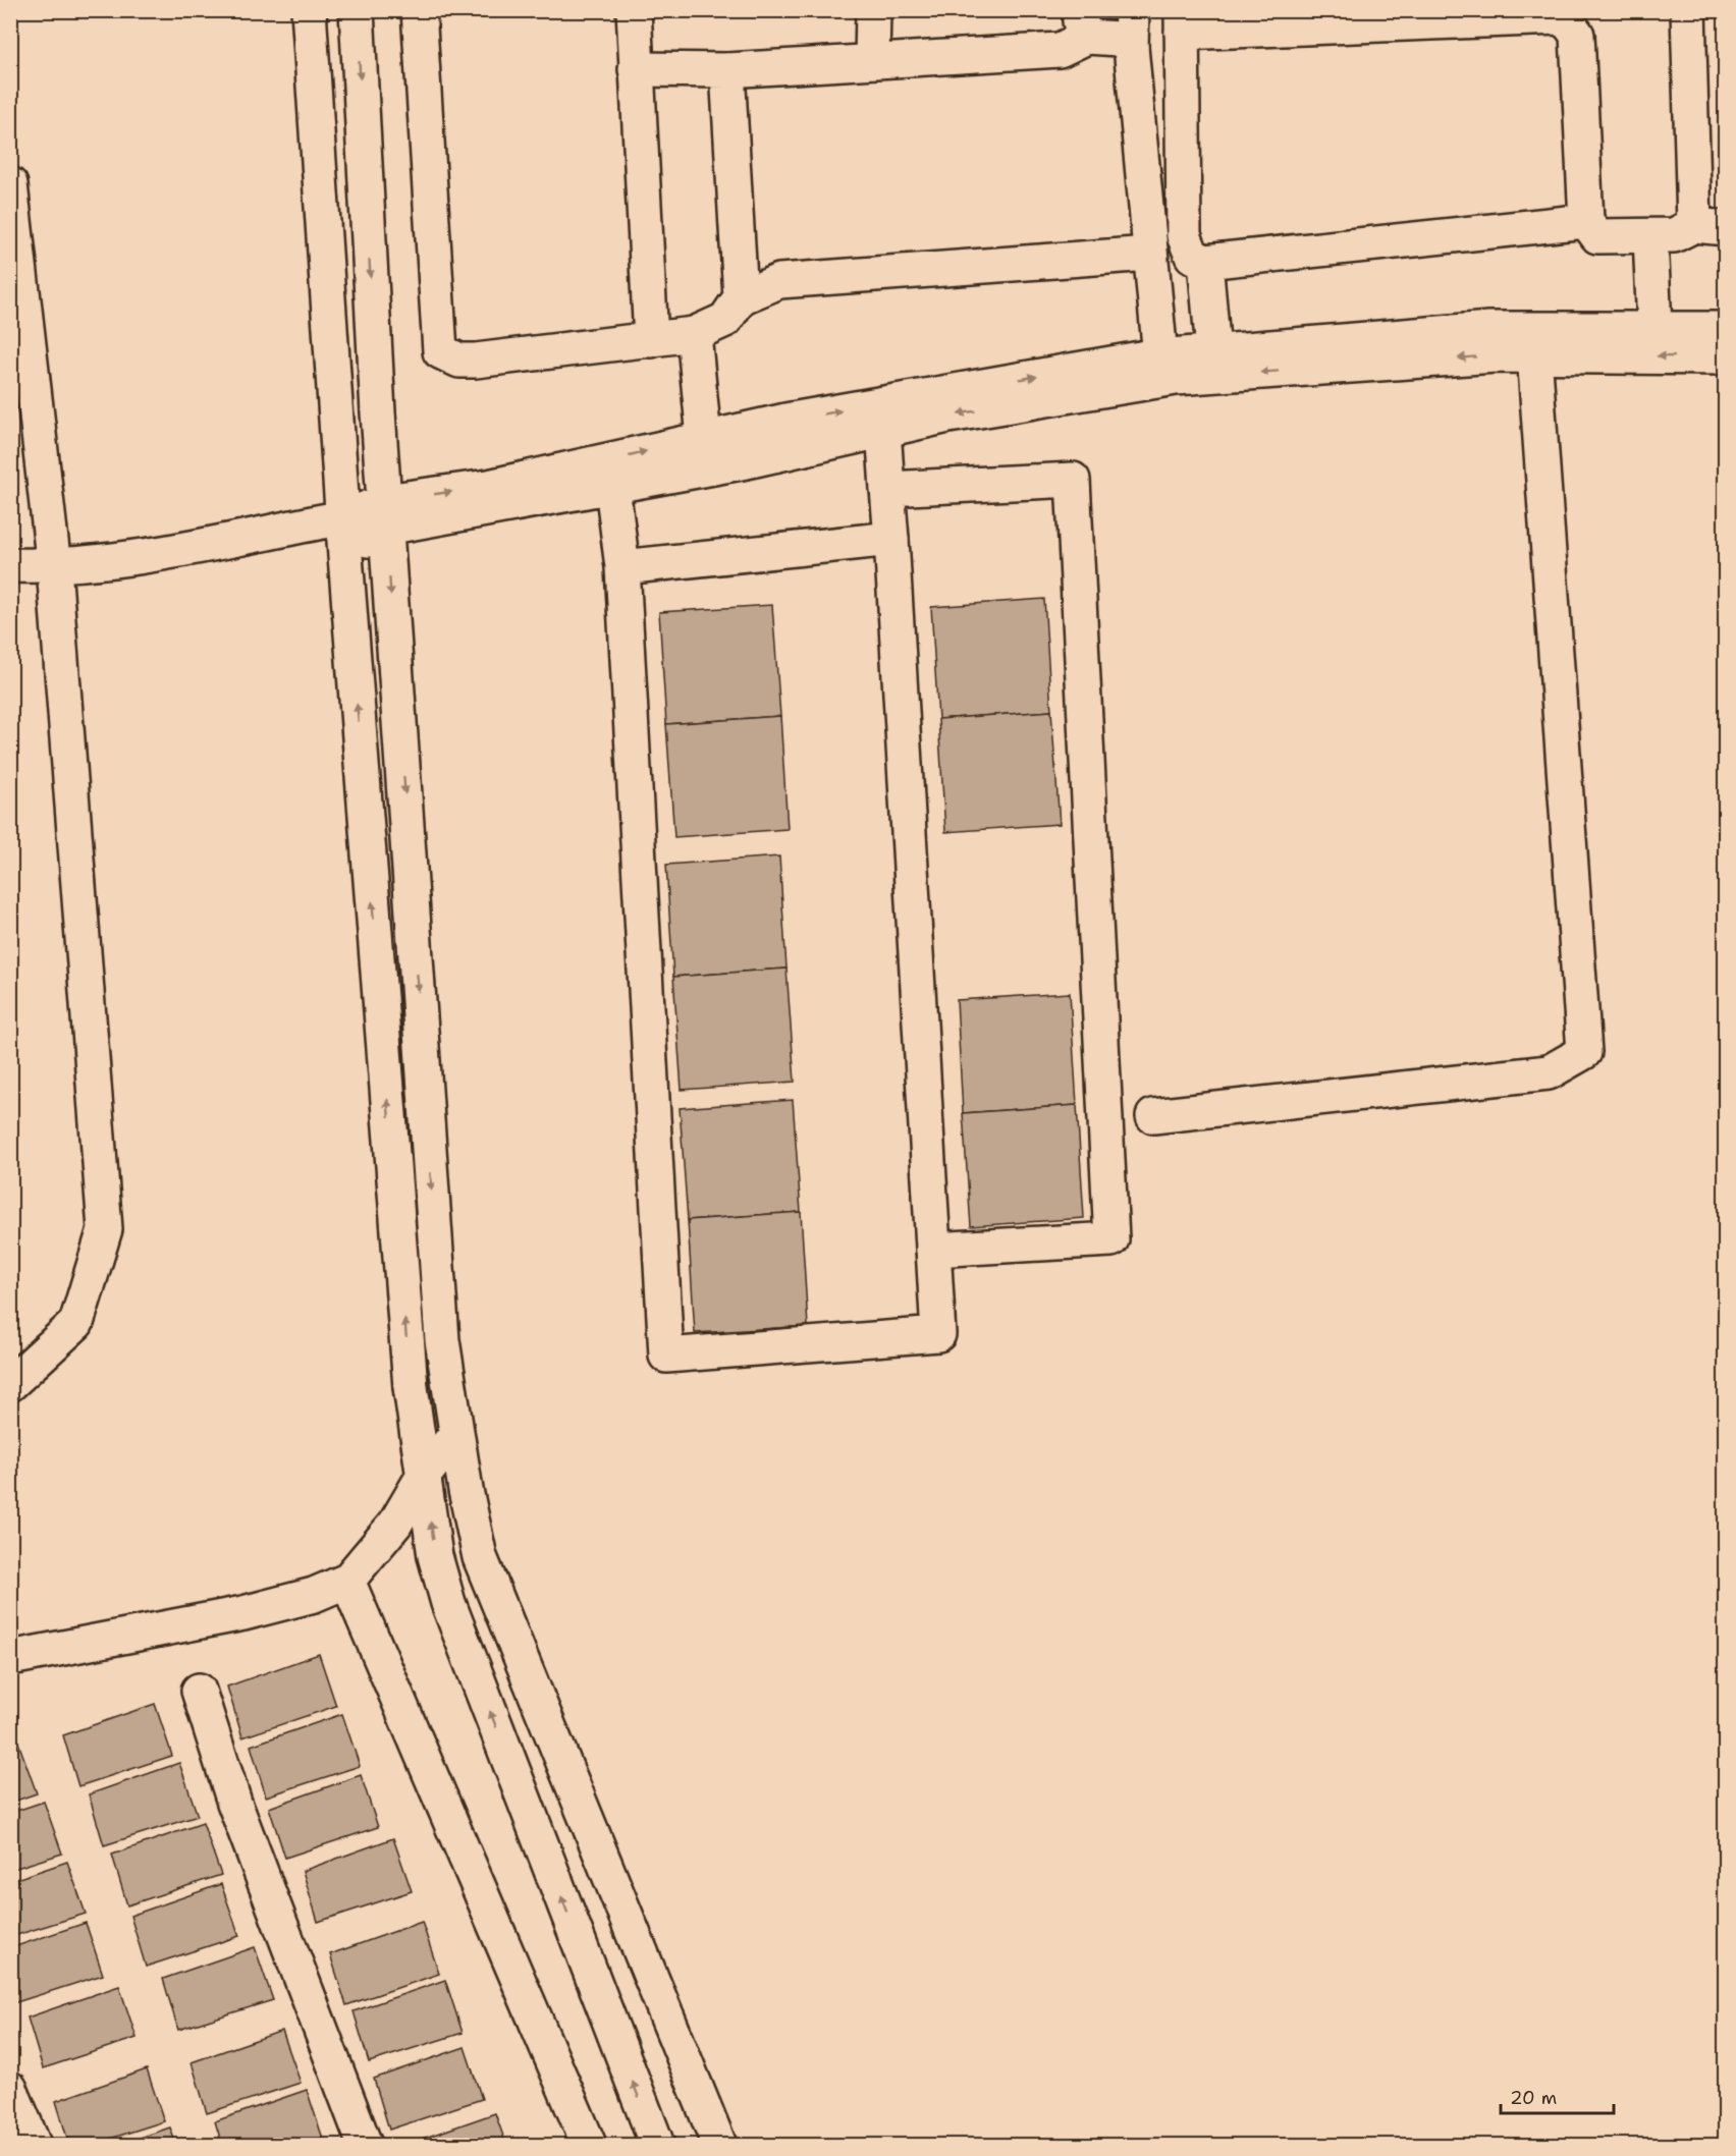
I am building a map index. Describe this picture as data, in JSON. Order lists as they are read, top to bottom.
{
  "scale_bar": "20 m"
}
